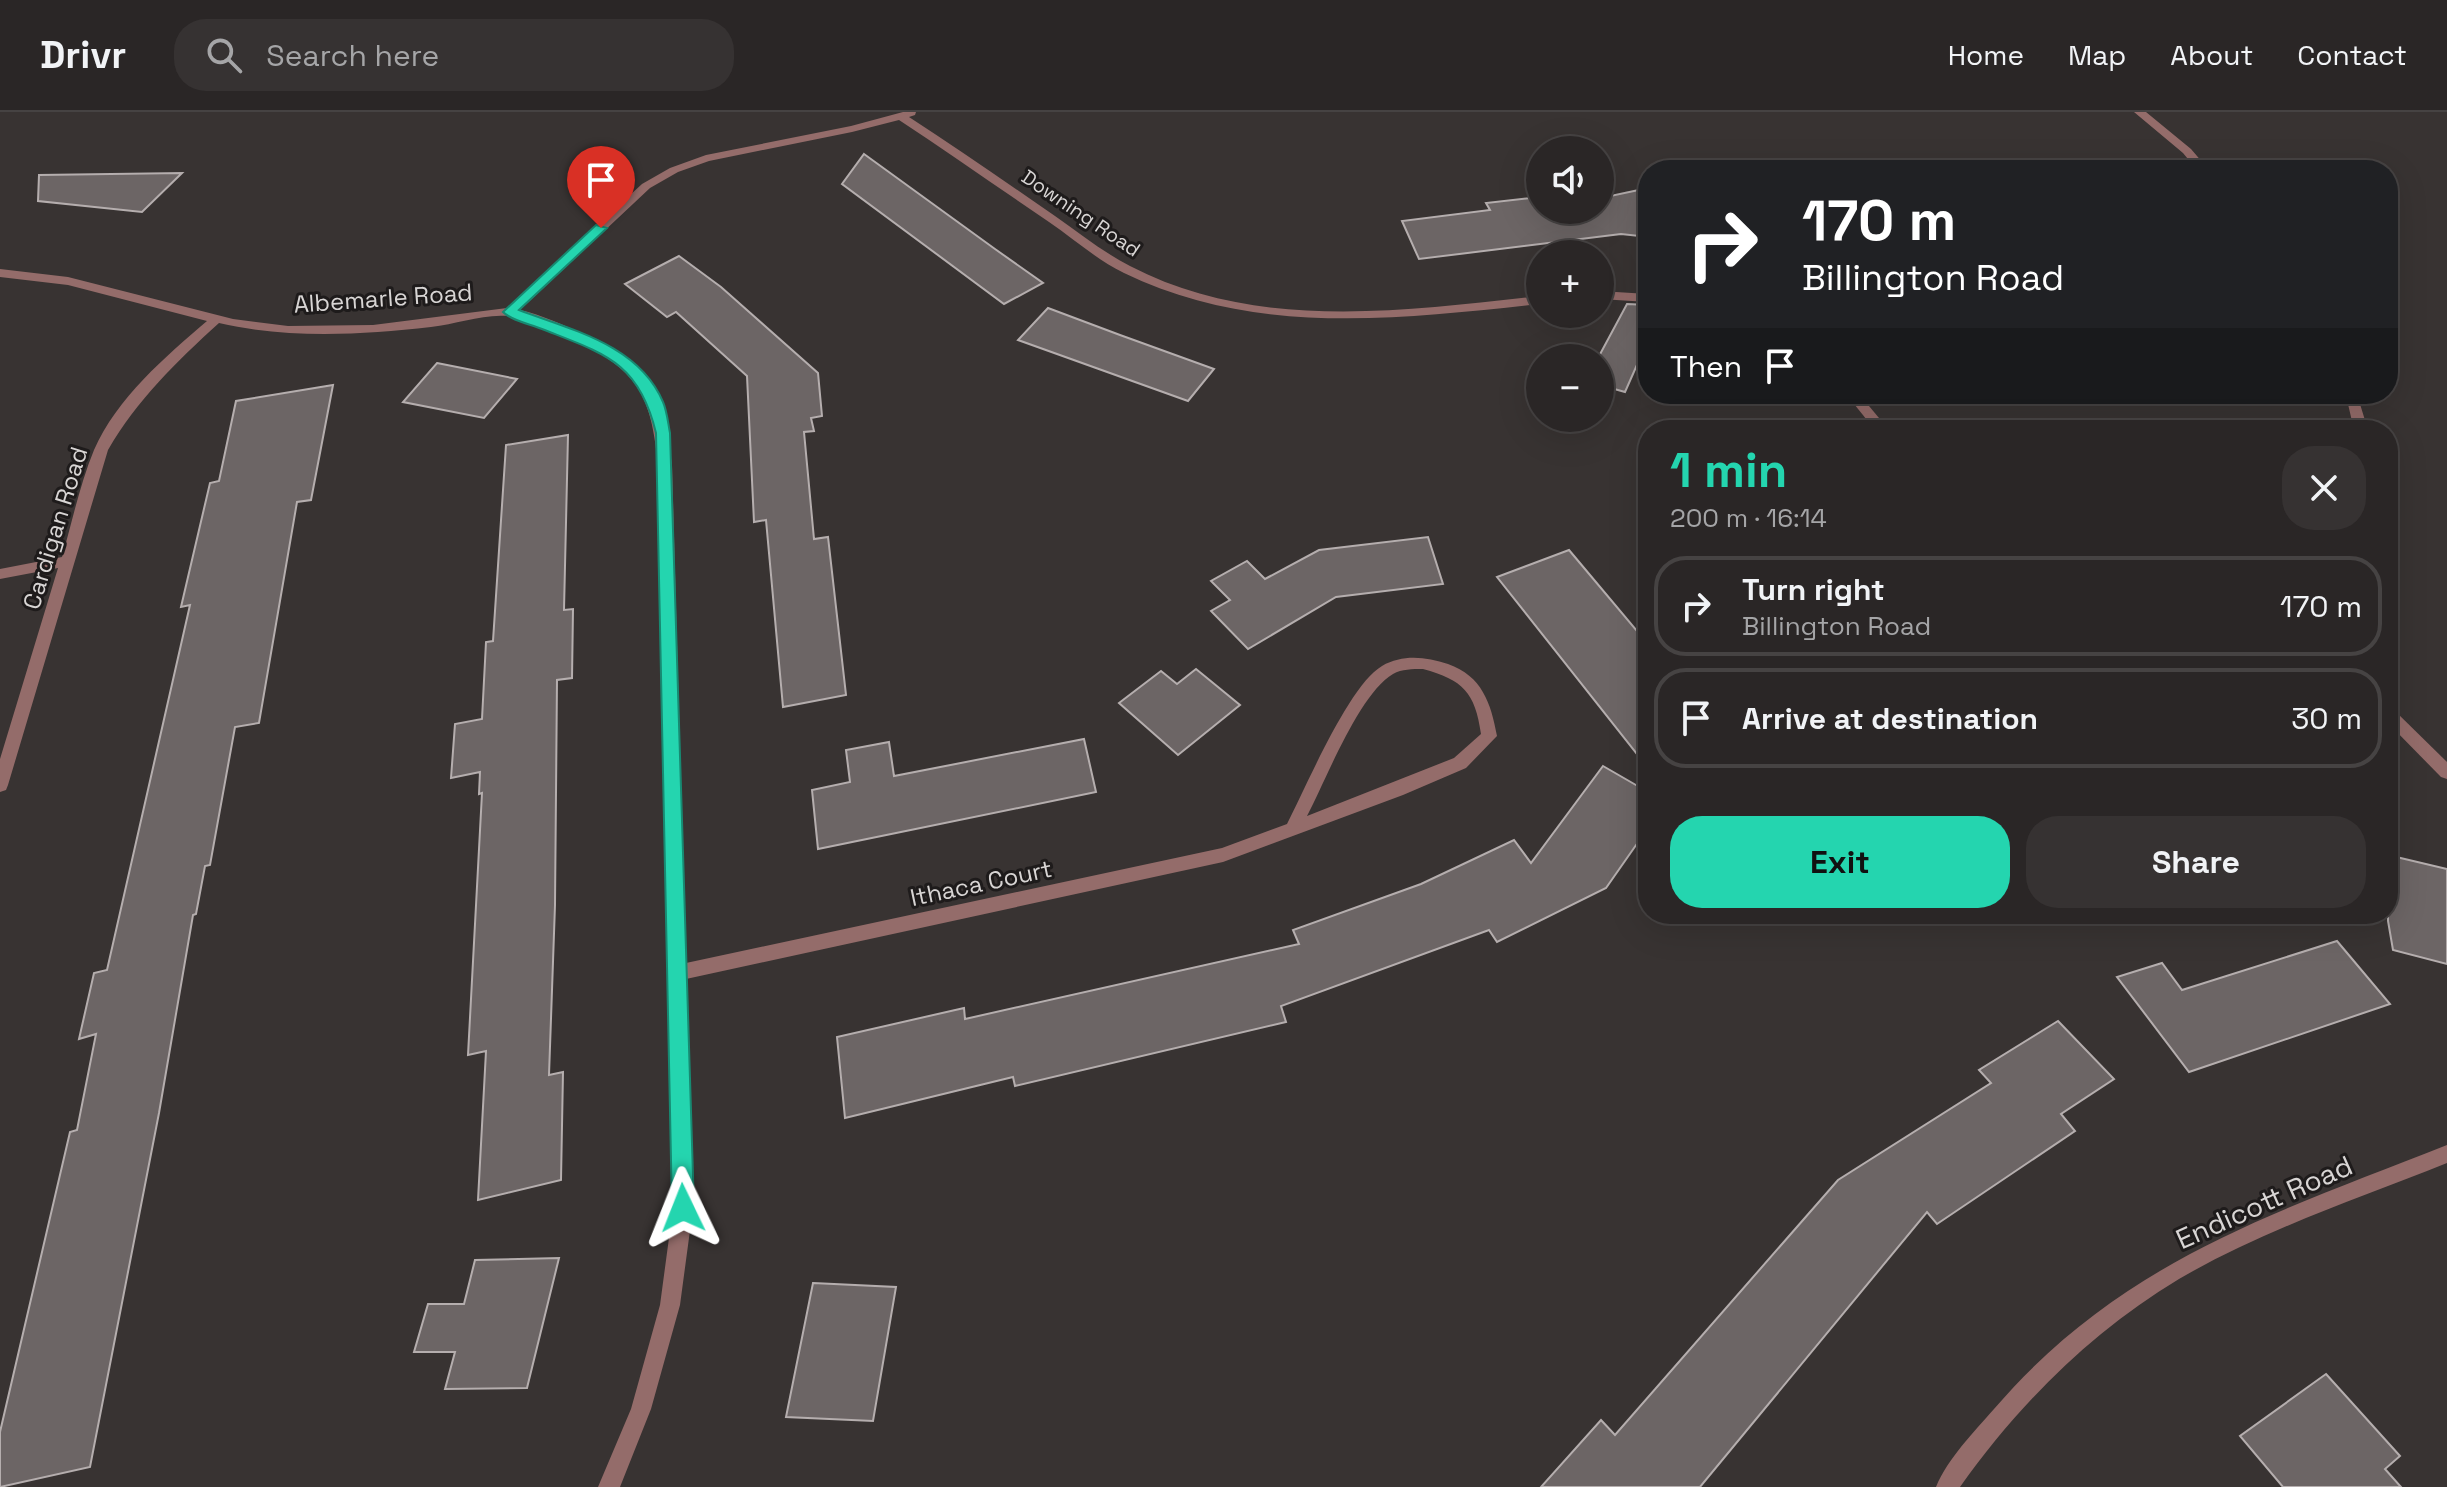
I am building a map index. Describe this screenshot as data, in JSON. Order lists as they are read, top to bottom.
{
  "streets": {
    "street": [
      "Downing Road",
      "Albemarle Road",
      "Cardigan Road",
      "Ithaca Court",
      "Endicott Road"
    ]
  },
  "crossings": [
    ["Albemarle Road", "Cardigan Road"],
    ["Albemarle Road", "Ithaca Court"]
  ],
  "page": {
    "header": "Drivr",
    "search": "Search here",
    "nav": [
      "Home",
      "Map",
      "About",
      "Contact"
    ],
    "map_buttons": ["+", "−"],
    "turn": ["170 m", "Billington Road"],
    "then": "Then",
    "heading": ["1 min", "200 m · 16:14"],
    "list": [
      {
        "name": "Turn right",
        "note": "Billington Road",
        "value": "170 m"
      },
      {
        "name": "Arrive at destination",
        "value": "30 m"
      }
    ],
    "buttons": ["Exit", "Share"]
  }
}
